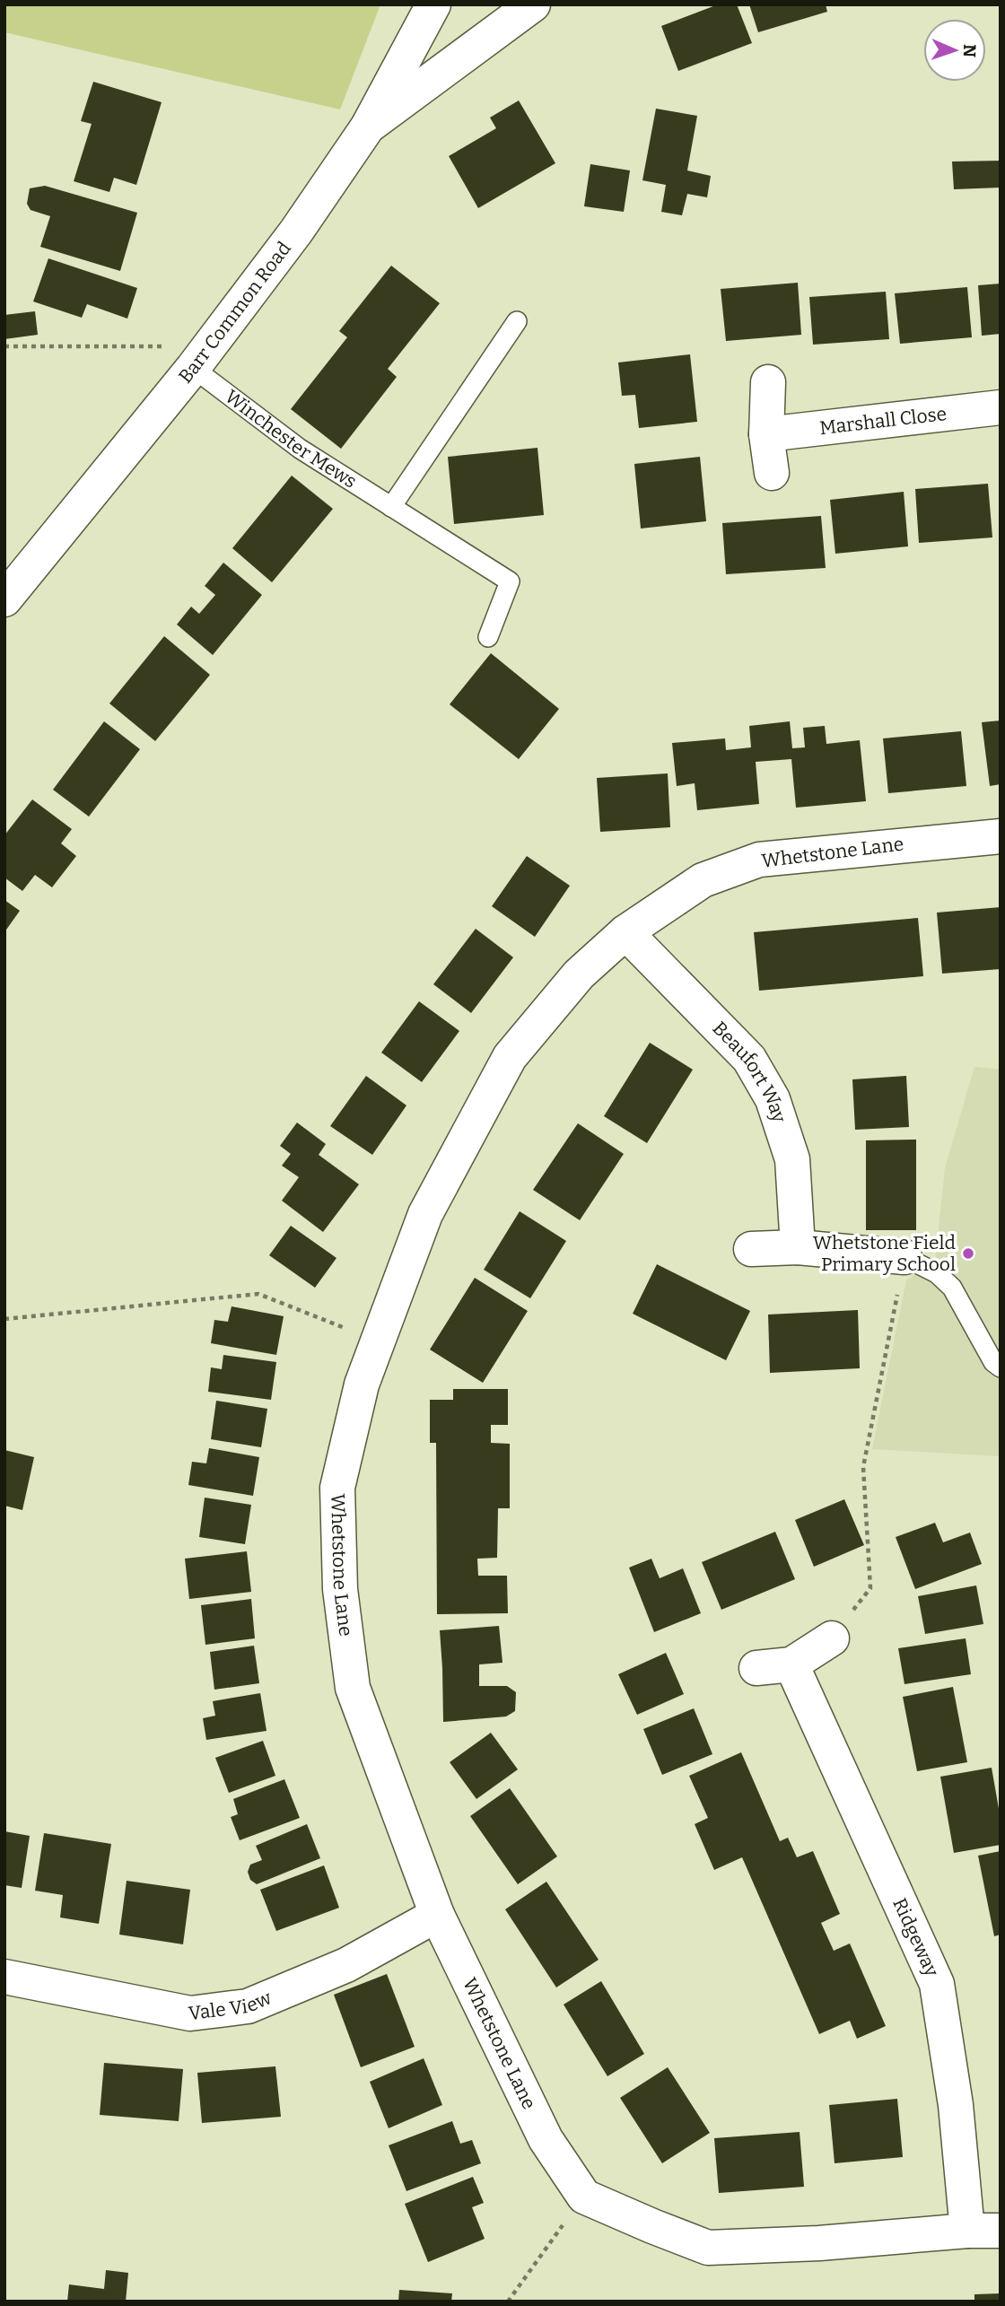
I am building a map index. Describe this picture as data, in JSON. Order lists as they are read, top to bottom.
{
  "streets": {
    "street": [
      "Barr Common Road",
      "Marshall Close",
      "Whetstone Lane",
      "Beaufort Way",
      "Ridgeway",
      "Vale View"
    ],
    "lane": ["Winchester Mews"]
  },
  "crossings": [
    ["Barr Common Road", "Winchester Mews"],
    ["Whetstone Lane", "Beaufort Way"],
    ["Whetstone Lane", "Vale View"]
  ],
  "places": ["Whetstone Field Primary School"],
  "north": "right"
}
